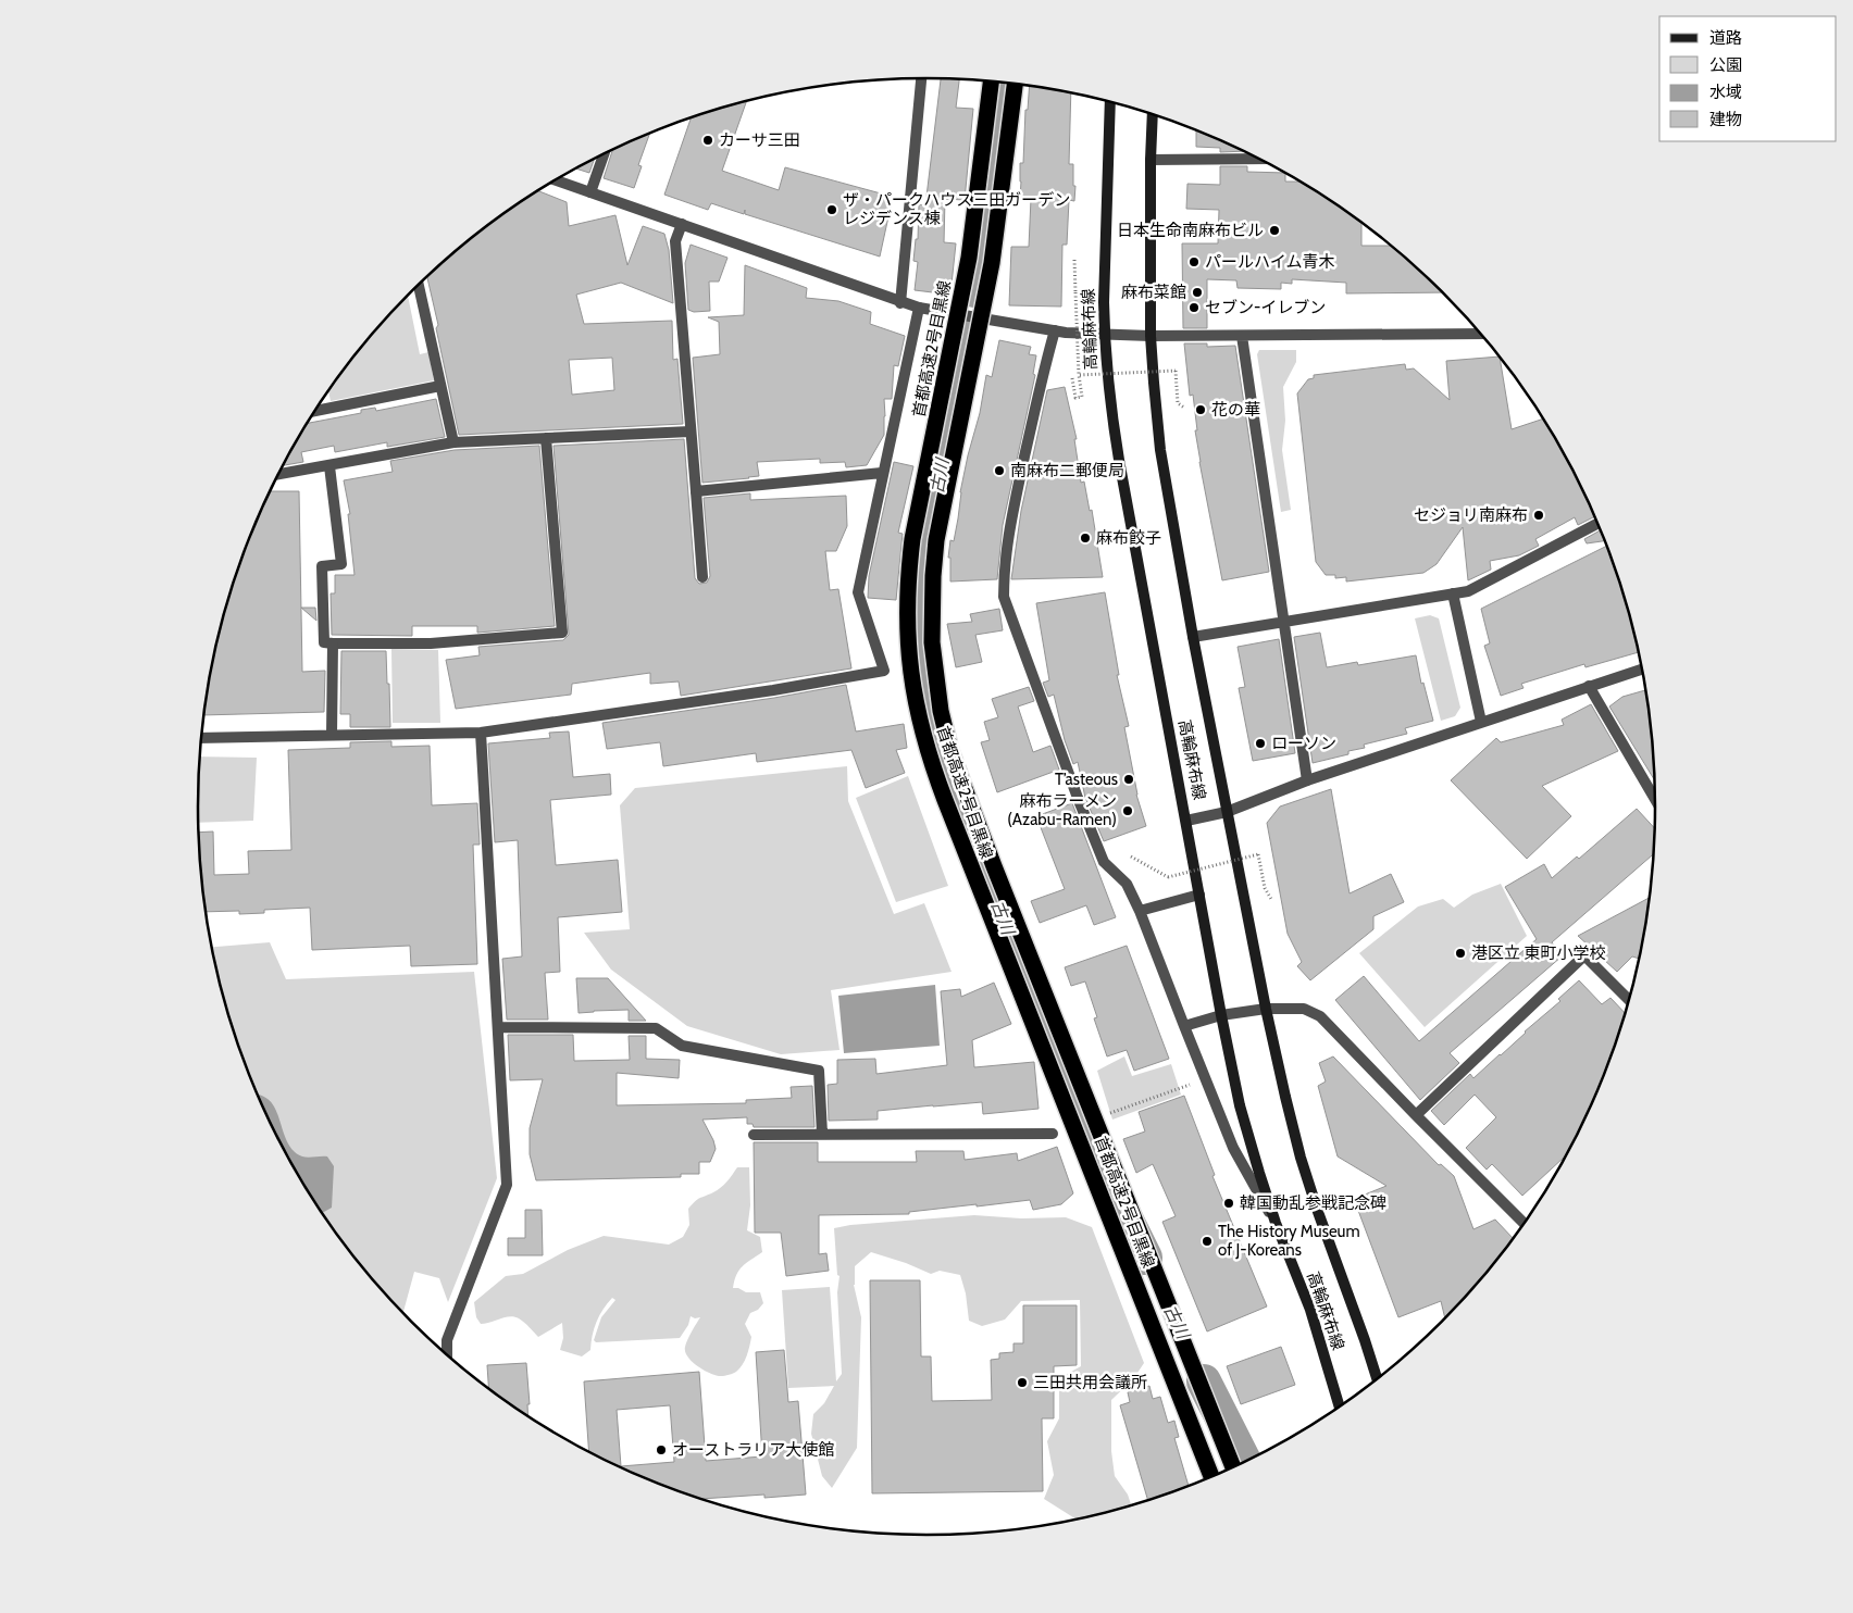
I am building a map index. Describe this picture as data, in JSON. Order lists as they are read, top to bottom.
{
  "streets": {
    "highway": ["首都高速2号目黒線"],
    "main road": ["高輪麻布線"]
  },
  "water": ["古川"],
  "places": [
    "カーサ三田",
    "ザ・パークハウス三田ガーデン レジデンス棟",
    "日本生命南麻布ビル",
    "パールハイム青木",
    "麻布菜館",
    "セブン-イレブン",
    "花の華",
    "南麻布二郵便局",
    "セジョリ南麻布",
    "麻布餃子",
    "ローソン",
    "T’asteous",
    "麻布ラーメン (Azabu-Ramen)",
    "港区立 東町小学校",
    "韓国動乱参戦記念碑",
    "The History Museum of J-Koreans",
    "三田共用会議所",
    "オーストラリア大使館"
  ],
  "legend": [
    "道路",
    "公園",
    "水域",
    "建物"
  ]
}
